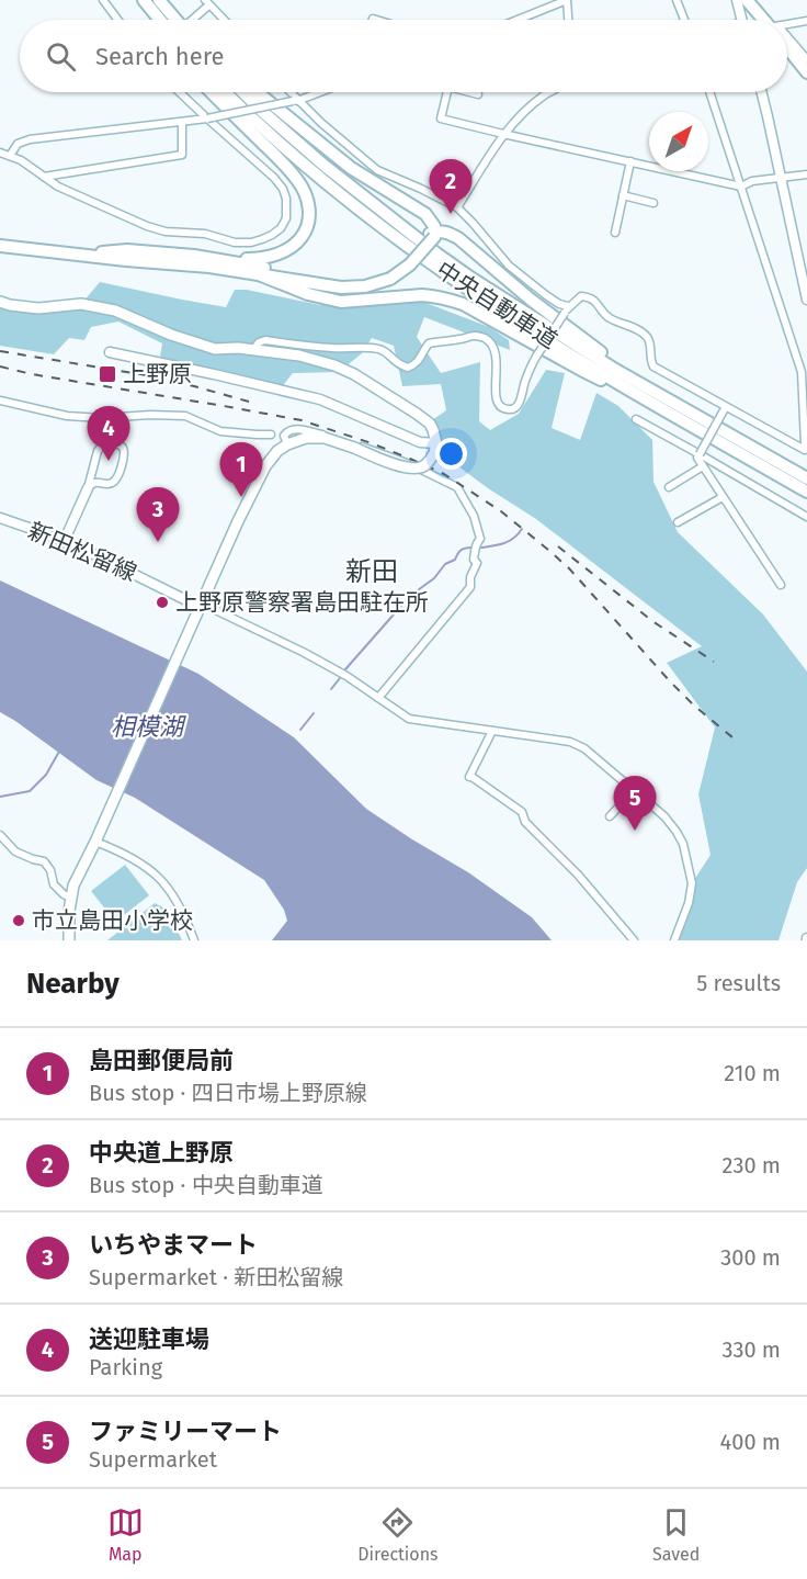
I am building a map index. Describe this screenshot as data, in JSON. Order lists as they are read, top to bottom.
{
  "streets": {
    "highway": ["中央自動車道"],
    "main road": ["新田松留線"]
  },
  "districts": ["新田"],
  "water": ["相模湖"],
  "places": {
    "transit": ["上野原"],
    "other": ["上野原警察署島田駐在所", "市立島田小学校"]
  },
  "north": "top right",
  "page": {
    "search": "Search here",
    "pins": [
      "2",
      "4",
      "1",
      "3",
      "5"
    ],
    "heading": ["Nearby", "5 results"],
    "list": [
      {
        "mark": "1",
        "name": "島田郵便局前",
        "note": "Bus stop · 四日市場上野原線",
        "value": "210 m"
      },
      {
        "mark": "2",
        "name": "中央道上野原",
        "note": "Bus stop · 中央自動車道",
        "value": "230 m"
      },
      {
        "mark": "3",
        "name": "いちやまマート",
        "note": "Supermarket · 新田松留線",
        "value": "300 m"
      },
      {
        "mark": "4",
        "name": "送迎駐車場",
        "note": "Parking",
        "value": "330 m"
      },
      {
        "mark": "5",
        "name": "ファミリーマート",
        "note": "Supermarket",
        "value": "400 m"
      }
    ],
    "nav": ["Map", "Directions", "Saved"]
  }
}
